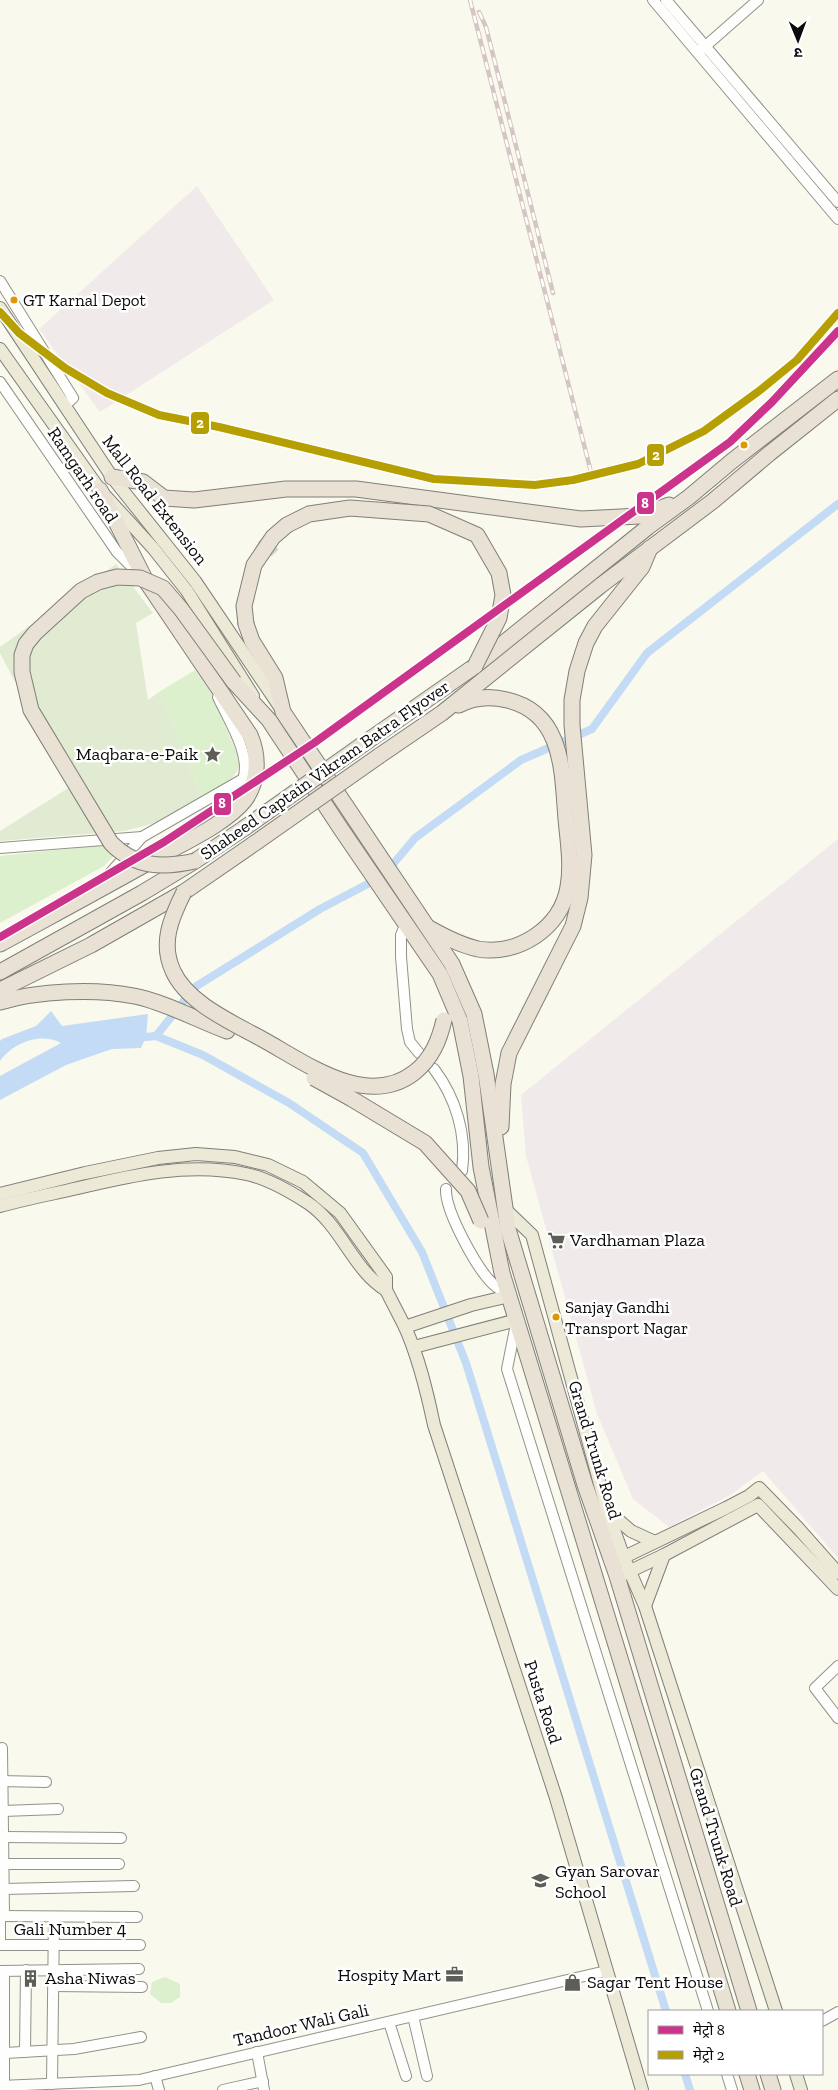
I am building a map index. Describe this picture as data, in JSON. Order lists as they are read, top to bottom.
{
  "streets": {
    "highway": ["Shaheed Captain Vikram Batra Flyover", "Grand Trunk Road"],
    "main road": ["Mall Road Extension", "Pusta Road"],
    "street": ["Ramgarh road", "Gali Number 4", "Tandoor Wali Gali"]
  },
  "crossings": [
    ["Pusta Road", "Tandoor Wali Gali"]
  ],
  "places": {
    "other": ["GT Karnal Depot", "Sanjay Gandhi Transport Nagar"],
    "place": ["Maqbara-e-Paik"],
    "supermarket": ["Vardhaman Plaza"],
    "school or university": ["Gyan Sarovar School"],
    "office": ["Hospity Mart"],
    "building": ["Asha Niwas"],
    "shop": ["Sagar Tent House"]
  },
  "lines": ["metro line 2", "metro line 8"],
  "legend": ["मेट्रो 8", "मेट्रो 2"],
  "north": "bottom"
}
